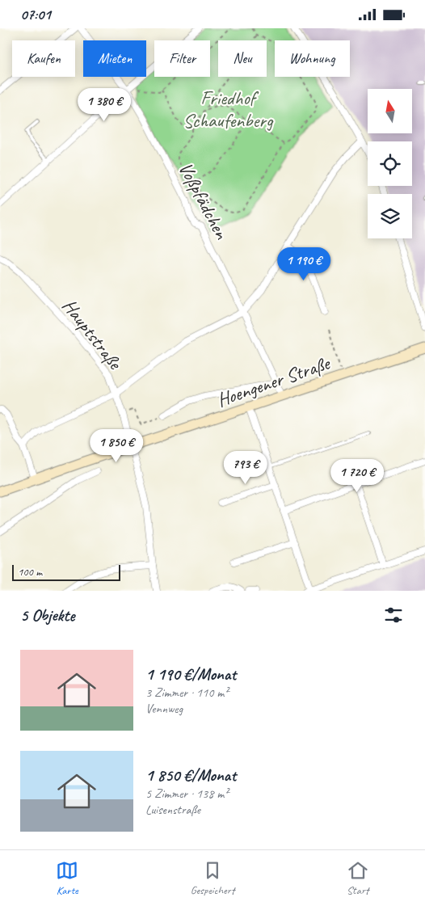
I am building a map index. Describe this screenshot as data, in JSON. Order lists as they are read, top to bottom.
{
  "streets": {
    "main road": ["Hoengener Straße"],
    "street": ["Voßpfädchen", "Hauptstraße"]
  },
  "crossings": [
    ["Voßpfädchen", "Hoengener Straße"],
    ["Hauptstraße", "Hoengener Straße"]
  ],
  "parks": ["Friedhof Schaufenberg"],
  "scale_bar": "100 m",
  "north": "top",
  "page": {
    "status": "07:01",
    "chip": [
      "Kaufen",
      "Mieten",
      "Filter",
      "Neu",
      "Wohnung"
    ],
    "price": [
      "1 380 €",
      "1 190 €",
      "1 850 €",
      "793 €",
      "1 720 €"
    ],
    "scale": "100 m",
    "heading": "5 Objekte",
    "list": [
      {
        "name": "1 190 €/Monat",
        "note": "3 Zimmer · 110 m² · Vennweg"
      },
      {
        "name": "1 850 €/Monat",
        "note": "5 Zimmer · 138 m² · Luisenstraße"
      }
    ],
    "tabs": ["Karte", "Gespeichert", "Start"]
  }
}
